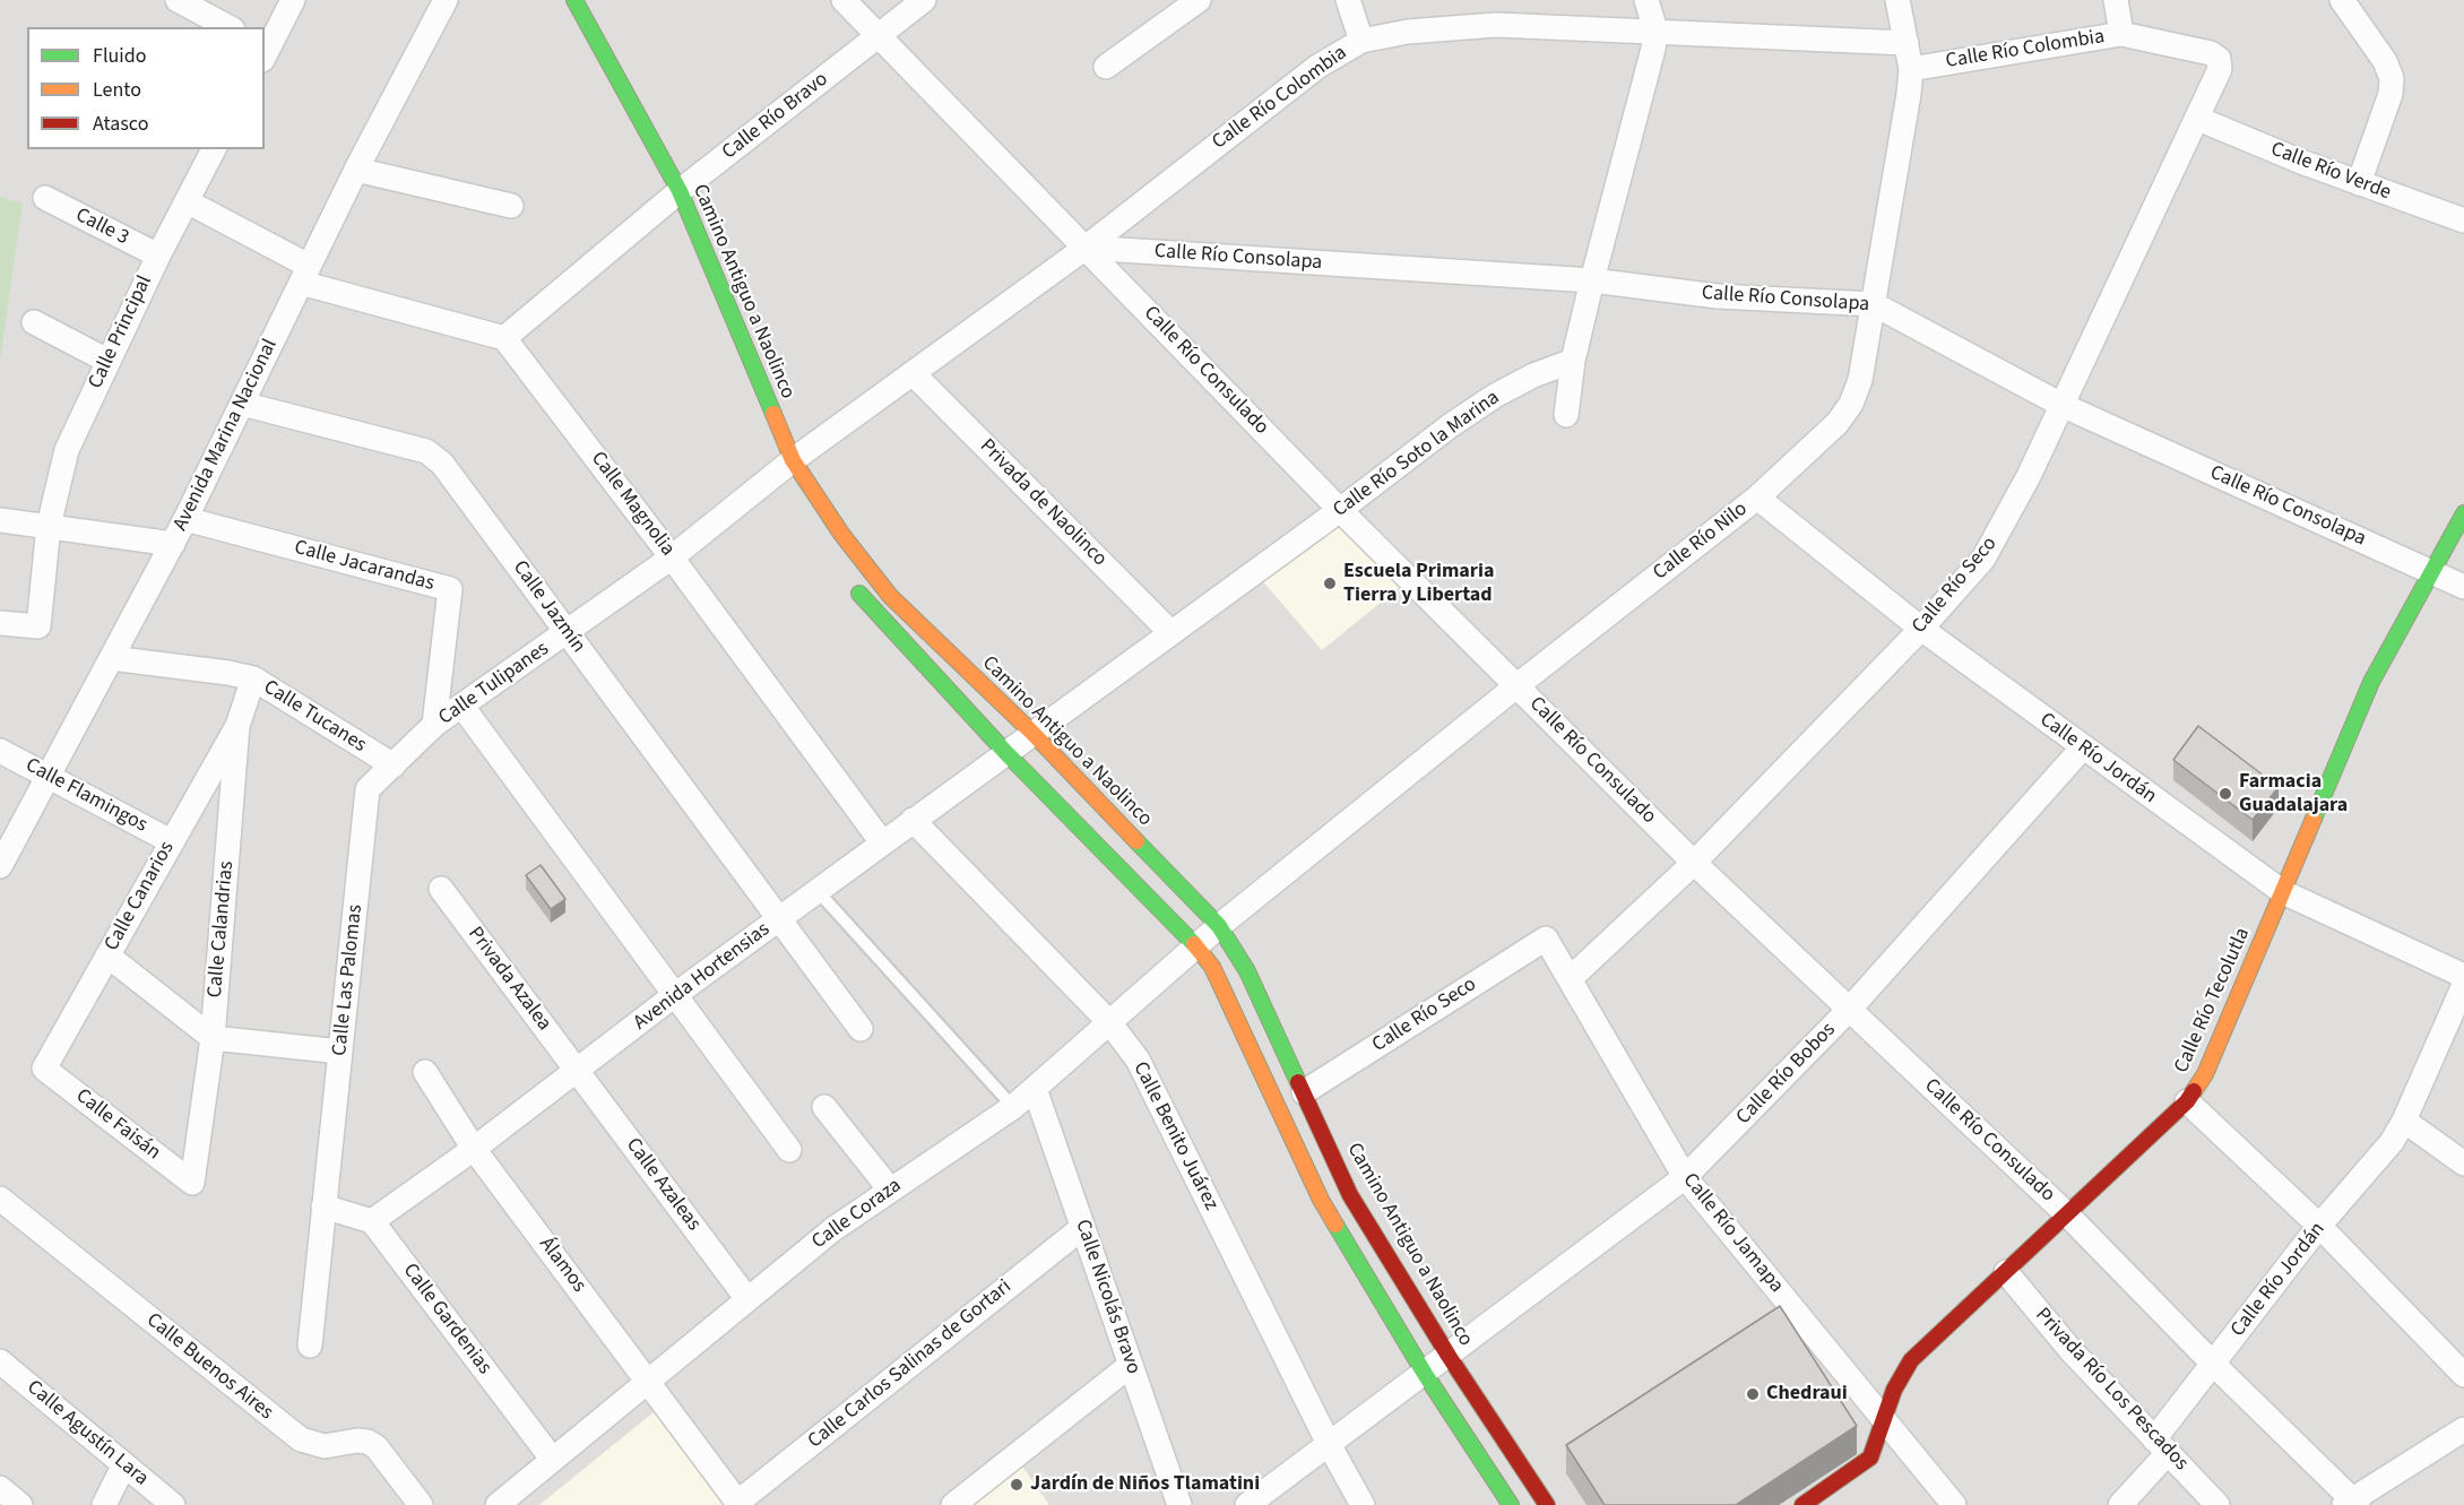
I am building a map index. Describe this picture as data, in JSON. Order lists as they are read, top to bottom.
{
  "streets": {
    "main road": ["Camino Antiguo a Naolinco", "Calle Río Tecolutla"],
    "street": [
      "Calle Río Colombia",
      "Calle Río Bravo",
      "Calle Río Verde",
      "Calle 3",
      "Calle Río Consolapa",
      "Calle Principal",
      "Calle Río Consulado",
      "Avenida Marina Nacional",
      "Calle Río Soto la Marina",
      "Privada de Naolinco",
      "Calle Magnolia",
      "Calle Río Nilo",
      "Calle Jacarandas",
      "Calle Río Seco",
      "Calle Jazmín",
      "Calle Tulipanes",
      "Calle Tucanes",
      "Calle Río Jordán",
      "Calle Flamingos",
      "Calle Canarios",
      "Calle Calandrias",
      "Avenida Hortensias",
      "Privada Azalea",
      "Calle Las Palomas",
      "Calle Río Bobos",
      "Calle Faisán",
      "Calle Benito Juárez",
      "Calle Azaleas",
      "Calle Coraza",
      "Calle Río Jamapa",
      "Álamos",
      "Calle Nicolás Bravo",
      "Calle Gardenias",
      "Calle Carlos Salinas de Gortari",
      "Calle Buenos Aires",
      "Privada Río Los Pescados",
      "Calle Agustín Lara"
    ]
  },
  "crossings": [
    ["Calle Río Colombia", "Calle Río Consolapa"],
    ["Calle Río Colombia", "Camino Antiguo a Naolinco"],
    ["Calle Río Colombia", "Calle Río Consulado"],
    ["Calle Río Colombia", "Privada de Naolinco"],
    ["Calle Río Colombia", "Calle Río Nilo"],
    ["Calle Río Colombia", "Calle Río Seco"],
    ["Calle Río Colombia", "Calle Tulipanes"],
    ["Calle Río Bravo", "Camino Antiguo a Naolinco"],
    ["Calle Río Bravo", "Calle Río Consulado"],
    ["Calle Río Bravo", "Calle Magnolia"],
    ["Calle Río Verde", "Calle Río Seco"],
    ["Calle 3", "Calle Principal"],
    ["Calle Río Consolapa", "Calle Río Consulado"],
    ["Calle Río Consolapa", "Calle Río Nilo"],
    ["Calle Río Consolapa", "Calle Río Seco"],
    ["Calle Río Consolapa", "Calle Río Tecolutla"],
    ["Camino Antiguo a Naolinco", "Calle Río Soto la Marina"],
    ["Camino Antiguo a Naolinco", "Calle Río Nilo"],
    ["Camino Antiguo a Naolinco", "Calle Río Seco"],
    ["Camino Antiguo a Naolinco", "Calle Tulipanes"],
    ["Camino Antiguo a Naolinco", "Avenida Hortensias"],
    ["Camino Antiguo a Naolinco", "Calle Río Bobos"],
    ["Camino Antiguo a Naolinco", "Calle Coraza"],
    ["Calle Río Consulado", "Calle Río Soto la Marina"],
    ["Calle Río Consulado", "Calle Río Nilo"],
    ["Calle Río Consulado", "Calle Río Seco"],
    ["Calle Río Consulado", "Calle Río Jordán"],
    ["Calle Río Consulado", "Calle Río Tecolutla"],
    ["Calle Río Consulado", "Calle Río Bobos"],
    ["Avenida Marina Nacional", "Calle Jacarandas"],
    ["Avenida Marina Nacional", "Calle Jazmín"],
    ["Avenida Marina Nacional", "Calle Tucanes"],
    ["Avenida Marina Nacional", "Calle Flamingos"],
    ["Calle Río Soto la Marina", "Privada de Naolinco"],
    ["Calle Río Soto la Marina", "Avenida Hortensias"],
    ["Calle Magnolia", "Calle Tulipanes"],
    ["Calle Magnolia", "Avenida Hortensias"],
    ["Calle Río Nilo", "Calle Río Jordán"],
    ["Calle Río Nilo", "Calle Coraza"],
    ["Calle Jacarandas", "Calle Tulipanes"],
    ["Calle Río Seco", "Calle Río Jordán"],
    ["Calle Río Seco", "Calle Río Jamapa"],
    ["Calle Jazmín", "Calle Tulipanes"],
    ["Calle Jazmín", "Avenida Hortensias"],
    ["Calle Tulipanes", "Calle Tucanes"],
    ["Calle Tulipanes", "Calle Las Palomas"],
    ["Calle Tucanes", "Calle Calandrias"],
    ["Calle Tucanes", "Calle Las Palomas"],
    ["Calle Río Jordán", "Calle Río Tecolutla"],
    ["Calle Río Jordán", "Calle Río Bobos"],
    ["Calle Río Jordán", "Privada Río Los Pescados"],
    ["Calle Flamingos", "Calle Canarios"],
    ["Calle Canarios", "Calle Calandrias"],
    ["Calle Canarios", "Calle Faisán"],
    ["Calle Calandrias", "Calle Faisán"],
    ["Avenida Hortensias", "Privada Azalea"],
    ["Avenida Hortensias", "Calle Benito Juárez"],
    ["Avenida Hortensias", "Calle Azaleas"],
    ["Avenida Hortensias", "Álamos"],
    ["Avenida Hortensias", "Calle Gardenias"],
    ["Privada Azalea", "Calle Azaleas"],
    ["Calle Río Tecolutla", "Calle Río Jamapa"],
    ["Calle Río Tecolutla", "Privada Río Los Pescados"],
    ["Calle Río Bobos", "Calle Benito Juárez"],
    ["Calle Río Bobos", "Calle Río Jamapa"],
    ["Calle Benito Juárez", "Calle Coraza"],
    ["Calle Azaleas", "Calle Coraza"],
    ["Calle Coraza", "Álamos"],
    ["Calle Coraza", "Calle Nicolás Bravo"],
    ["Calle Coraza", "Calle Gardenias"],
    ["Álamos", "Calle Carlos Salinas de Gortari"],
    ["Calle Nicolás Bravo", "Calle Carlos Salinas de Gortari"]
  ],
  "places": [
    "Escuela Primaria Tierra y Libertad",
    "Farmacia Guadalajara",
    "Chedraui",
    "Jardín de Niños Tlamatini"
  ],
  "legend": ["Fluido", "Lento", "Atasco"]
}
